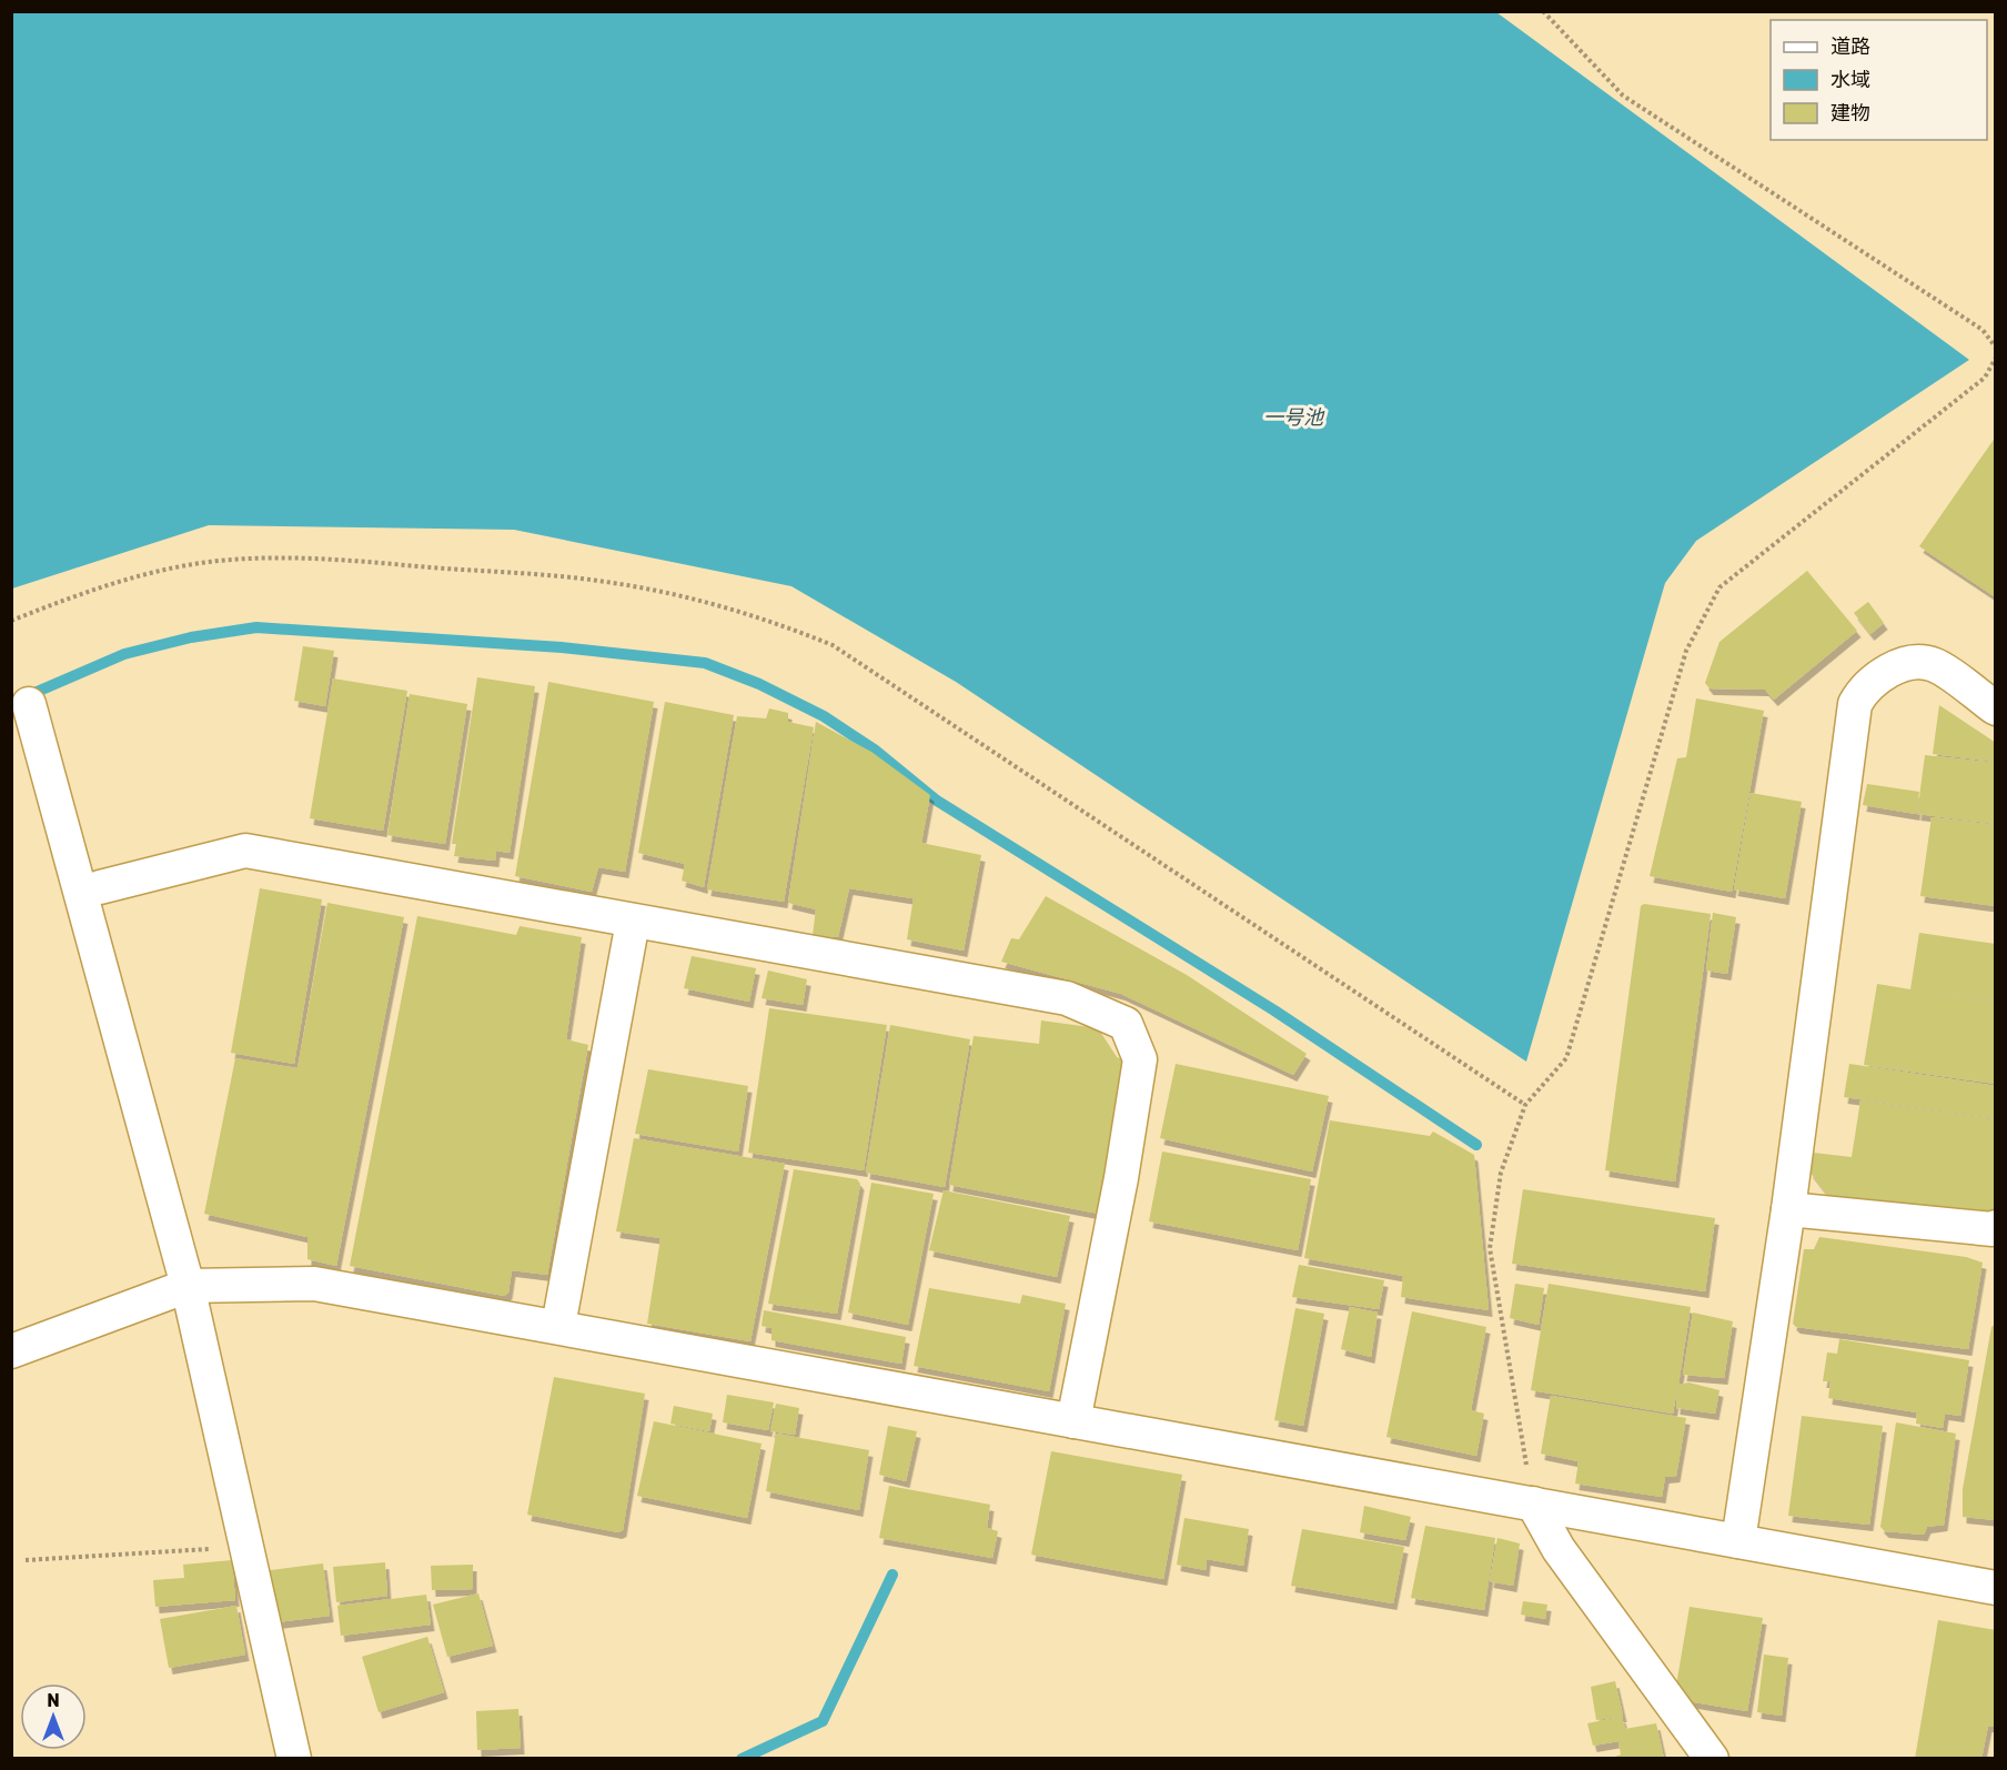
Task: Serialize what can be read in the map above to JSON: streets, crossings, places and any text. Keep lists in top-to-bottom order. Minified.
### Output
{"water":["一号池"],"legend":["道路","水域","建物"],"north":"top"}
